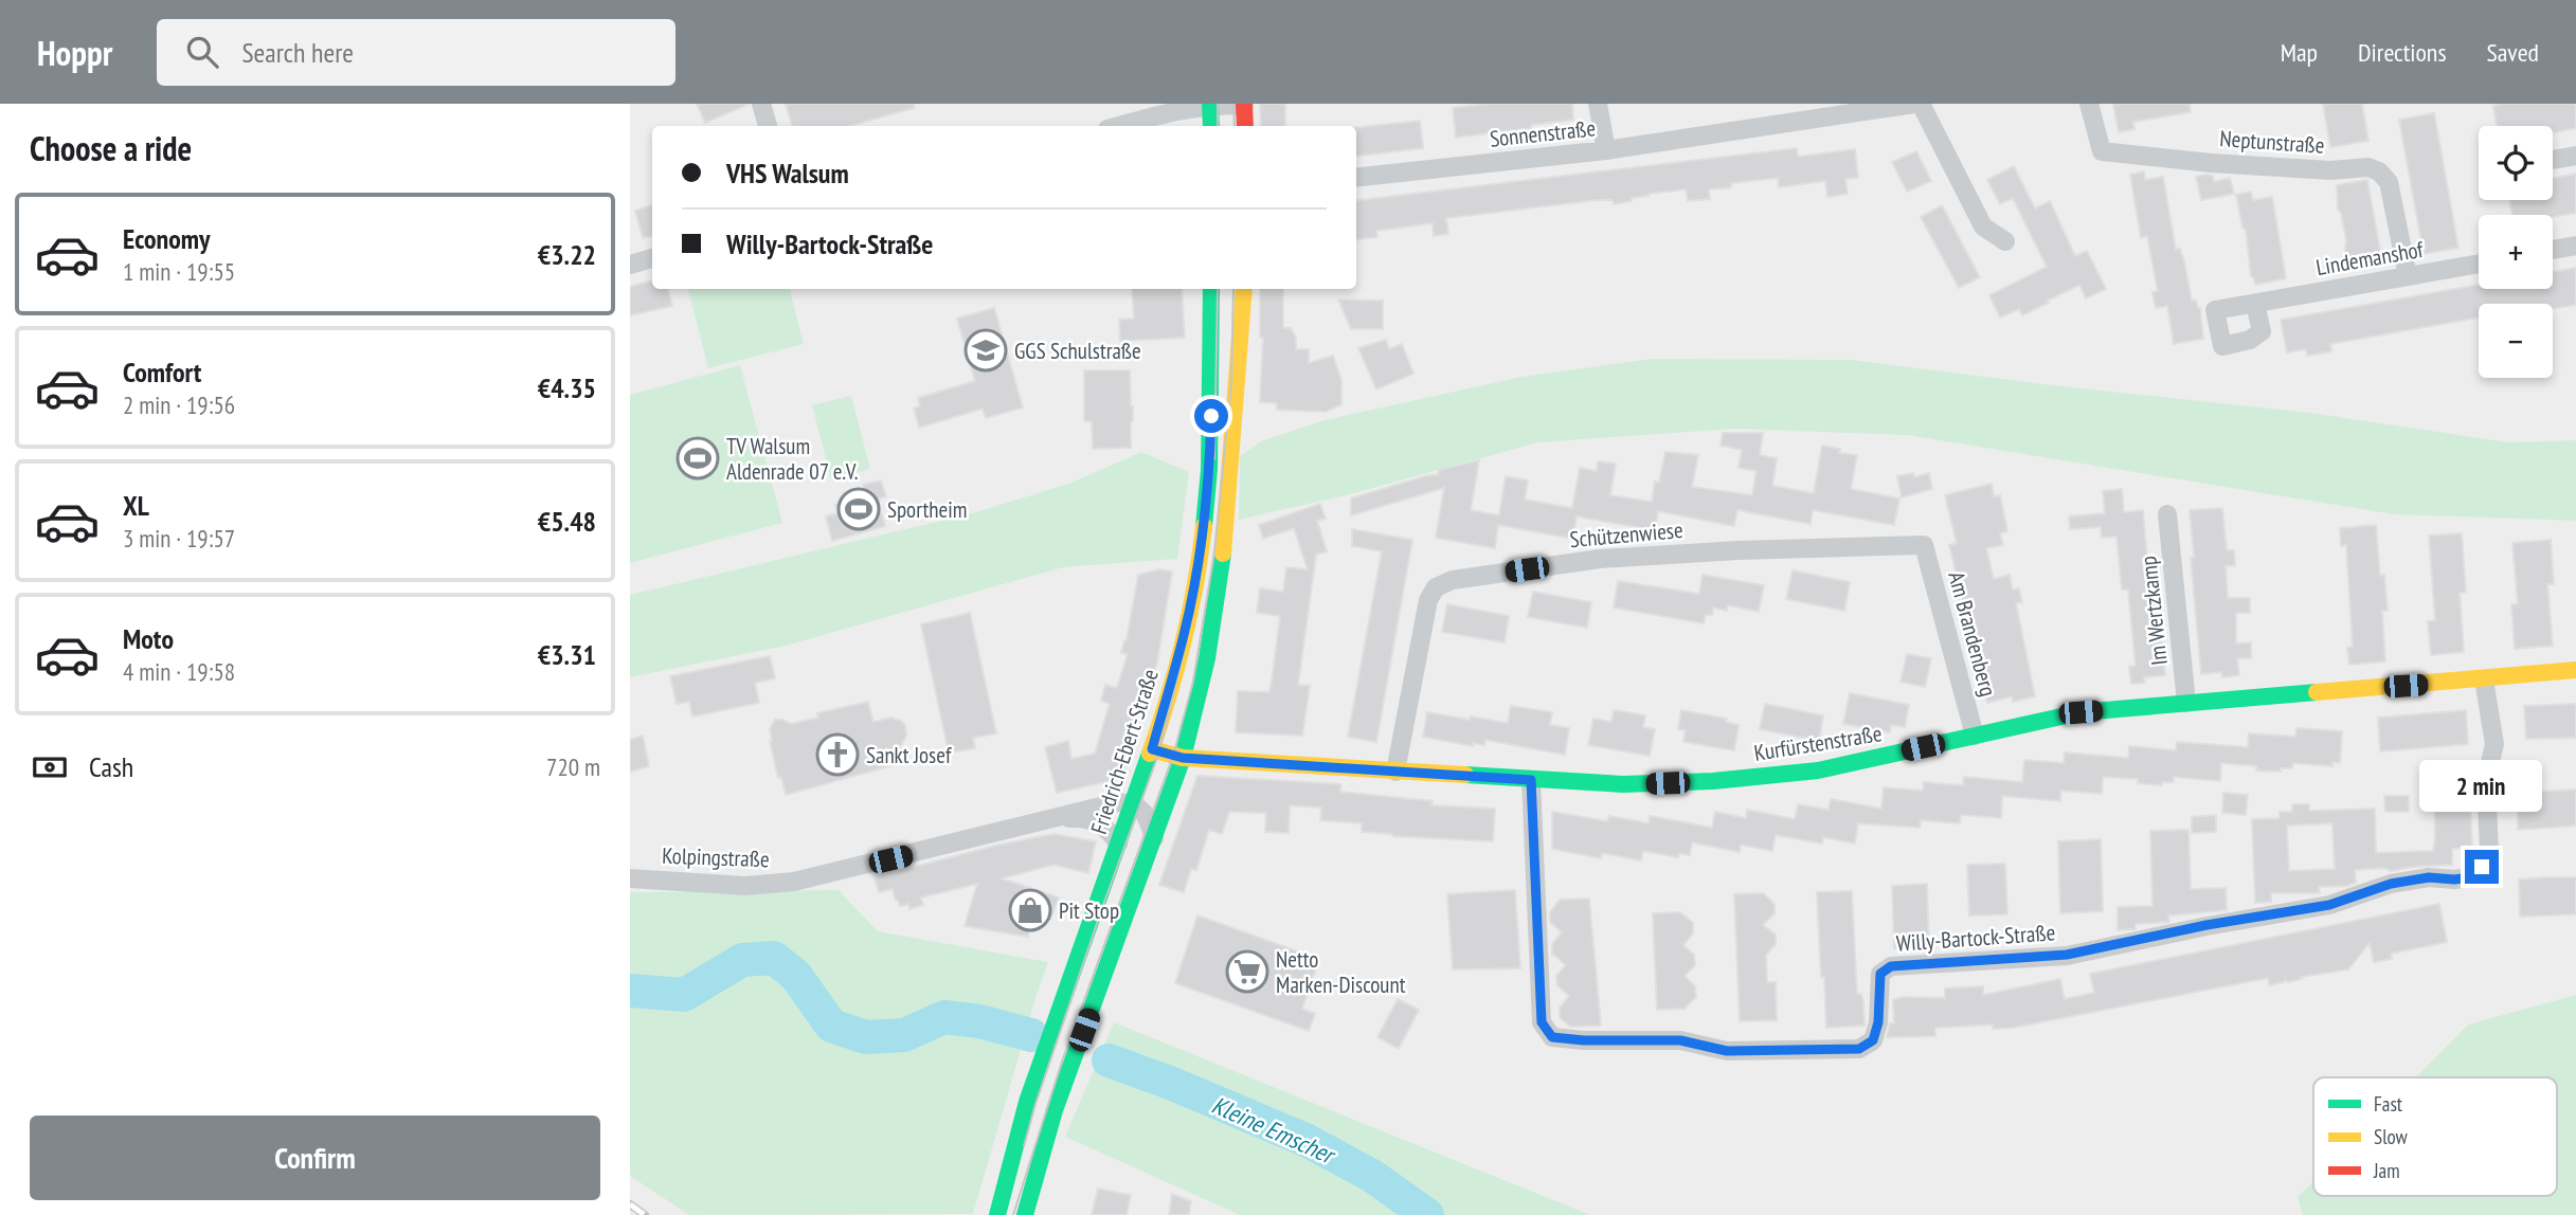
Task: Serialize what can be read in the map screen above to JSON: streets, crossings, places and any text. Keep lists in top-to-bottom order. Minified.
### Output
{"streets":{"main road":["Kurfürstenstraße","Friedrich-Ebert-Straße"],"street":["Sonnenstraße","Neptunstraße","Lindemanshof","Schützenwiese","Im Wertzkamp","Am Brandenberg","Kolpingstraße","Willy-Bartock-Straße"]},"crossings":[["Neptunstraße","Lindemanshof"],["Schützenwiese","Am Brandenberg"],["Schützenwiese","Kurfürstenstraße"],["Im Wertzkamp","Kurfürstenstraße"],["Am Brandenberg","Kurfürstenstraße"],["Kurfürstenstraße","Friedrich-Ebert-Straße"],["Kurfürstenstraße","Willy-Bartock-Straße"],["Friedrich-Ebert-Straße","Kolpingstraße"]],"water":["Kleine Emscher"],"places":{"school or university":["GGS Schulstraße"],"sports":["TV Walsum Aldenrade 07 e.V.","Sportheim"],"church":["Sankt Josef"],"shop":["Pit Stop"],"supermarket":["Netto Marken-Discount"]},"legend":["Fast","Slow","Jam"],"page":{"header":"Hoppr","search":"Search here","nav":["Map","Directions","Saved"],"heading":"Choose a ride","map_buttons":["+","−"],"banner":["VHS Walsum","Willy-Bartock-Straße"],"list":[{"name":"Economy","note":"1 min · 19:55","value":"€3.22"},{"name":"Comfort","note":"2 min · 19:56","value":"€4.35"},{"name":"XL","note":"3 min · 19:57","value":"€5.48"},{"name":"Moto","note":"4 min · 19:58","value":"€3.31"}],"pay":["Cash","720 m"],"bubble":"2 min","buttons":"Confirm"}}
